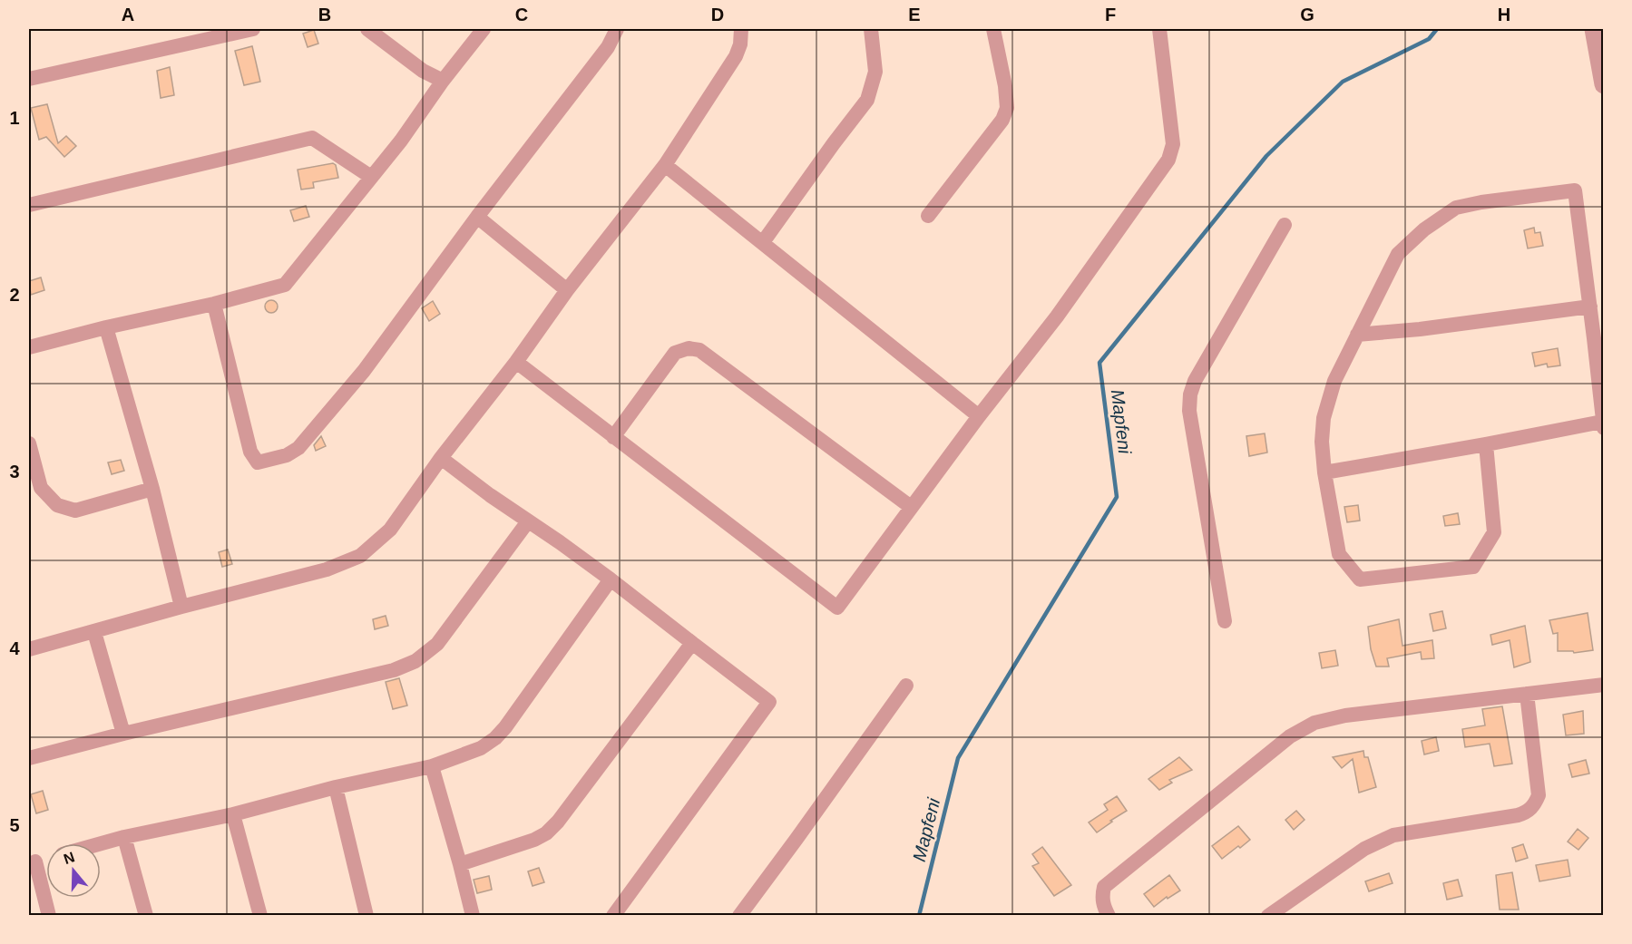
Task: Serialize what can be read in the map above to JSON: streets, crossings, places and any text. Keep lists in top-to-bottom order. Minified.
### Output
{"water":["Mapfeni"],"north":"top","grid":{"columns":["A","B","C","D","E","F","G","H"],"rows":["1","2","3","4","5"]}}
